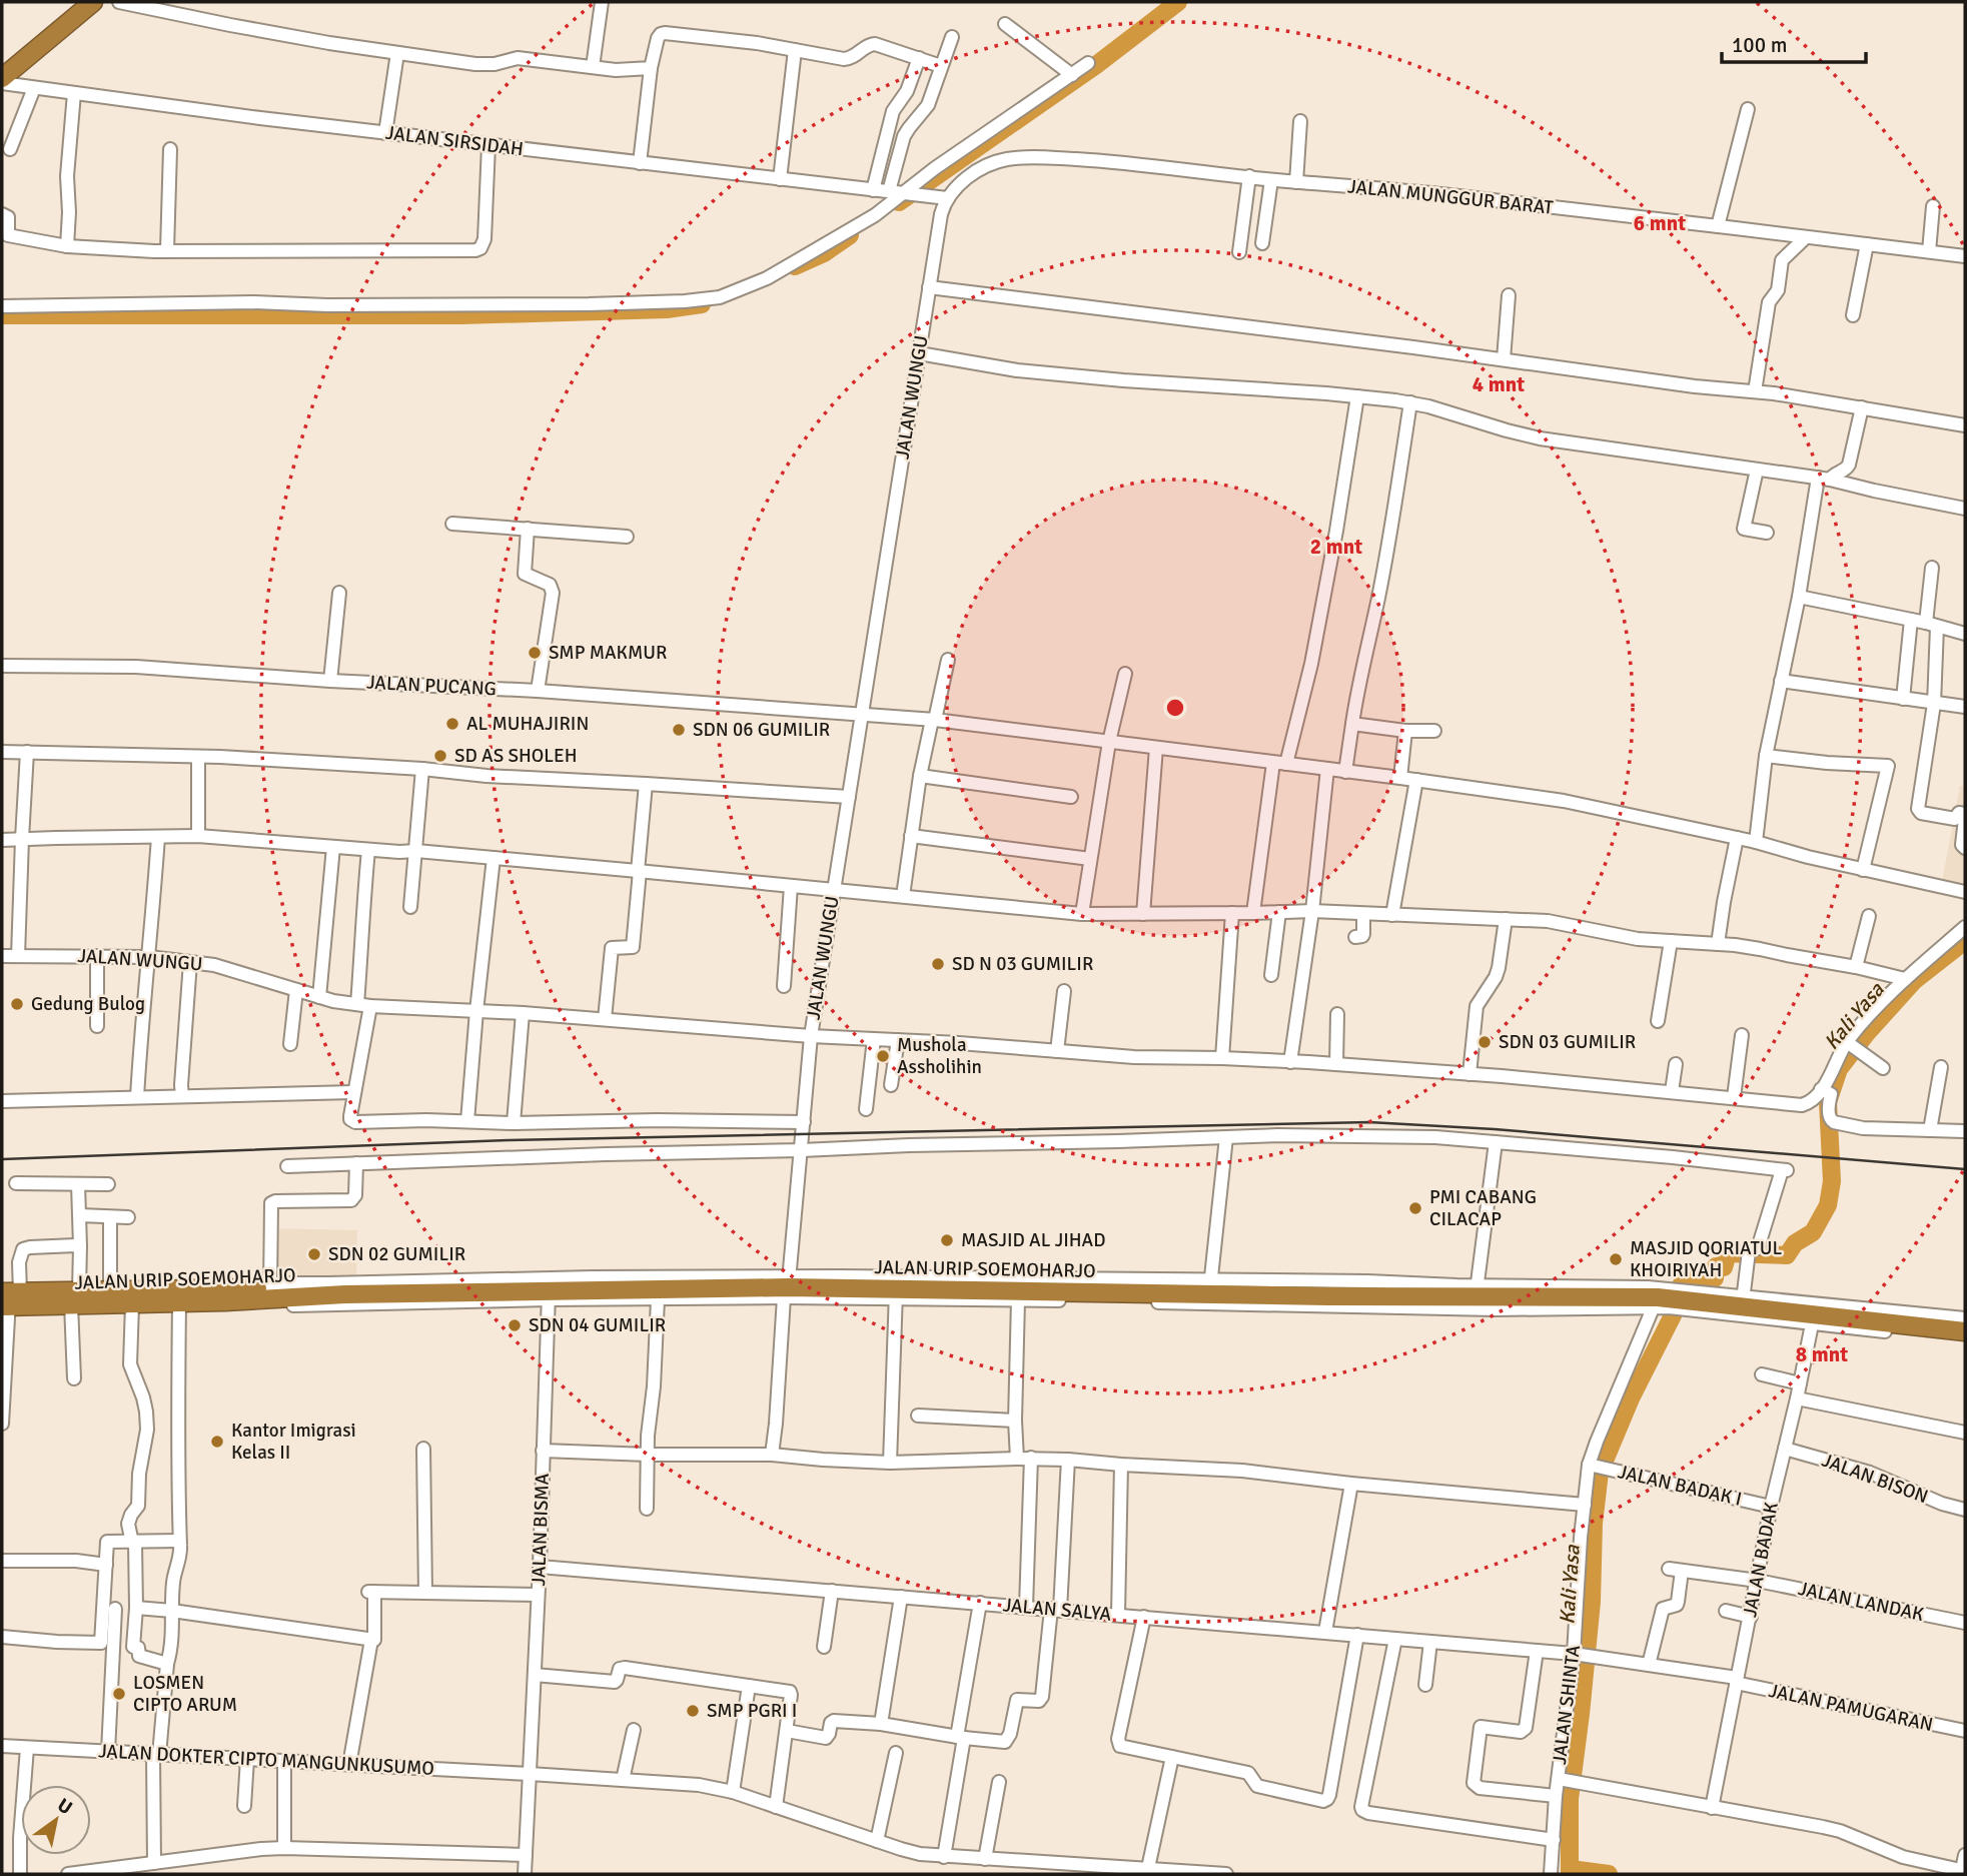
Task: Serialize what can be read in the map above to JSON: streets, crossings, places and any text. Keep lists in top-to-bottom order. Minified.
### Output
{"streets":{"highway":["JALAN URIP SOEMOHARJO"],"street":["JALAN SIRSIDAH","JALAN MUNGGUR BARAT","JALAN WUNGU","JALAN PUCANG","JALAN BISON","JALAN BADAK I","JALAN BISMA","JALAN BADAK","JALAN LANDAK","JALAN SALYA","JALAN SHINTA","JALAN PAMUGARAN","JALAN DOKTER CIPTO MANGUNKUSUMO"]},"crossings":[["JALAN SIRSIDAH","JALAN MUNGGUR BARAT"],["JALAN SIRSIDAH","JALAN WUNGU"],["JALAN MUNGGUR BARAT","JALAN WUNGU"],["JALAN WUNGU","JALAN PUCANG"],["JALAN URIP SOEMOHARJO","JALAN BISMA"],["JALAN URIP SOEMOHARJO","JALAN BADAK"],["JALAN URIP SOEMOHARJO","JALAN SHINTA"],["JALAN BISON","JALAN BADAK"],["JALAN BADAK I","JALAN BADAK"],["JALAN BADAK I","JALAN SHINTA"],["JALAN BISMA","JALAN SALYA"],["JALAN BISMA","JALAN DOKTER CIPTO MANGUNKUSUMO"],["JALAN BADAK","JALAN LANDAK"],["JALAN BADAK","JALAN PAMUGARAN"],["JALAN SALYA","JALAN SHINTA"],["JALAN SALYA","JALAN PAMUGARAN"]],"water":["Kali Yasa"],"places":["SMP MAKMUR","AL MUHAJIRIN","SDN 06 GUMILIR","SD AS SHOLEH","SD N 03 GUMILIR","Gedung Bulog","SDN 03 GUMILIR","Mushola Assholihin","PMI CABANG CILACAP","MASJID AL JIHAD","SDN 02 GUMILIR","MASJID QORIATUL KHOIRIYAH","SDN 04 GUMILIR","Kantor Imigrasi Kelas II","LOSMEN CIPTO ARUM","SMP PGRI I"],"scale_bar":"100 m","north":"top right","rings":["6 mnt","4 mnt","2 mnt","8 mnt"]}
